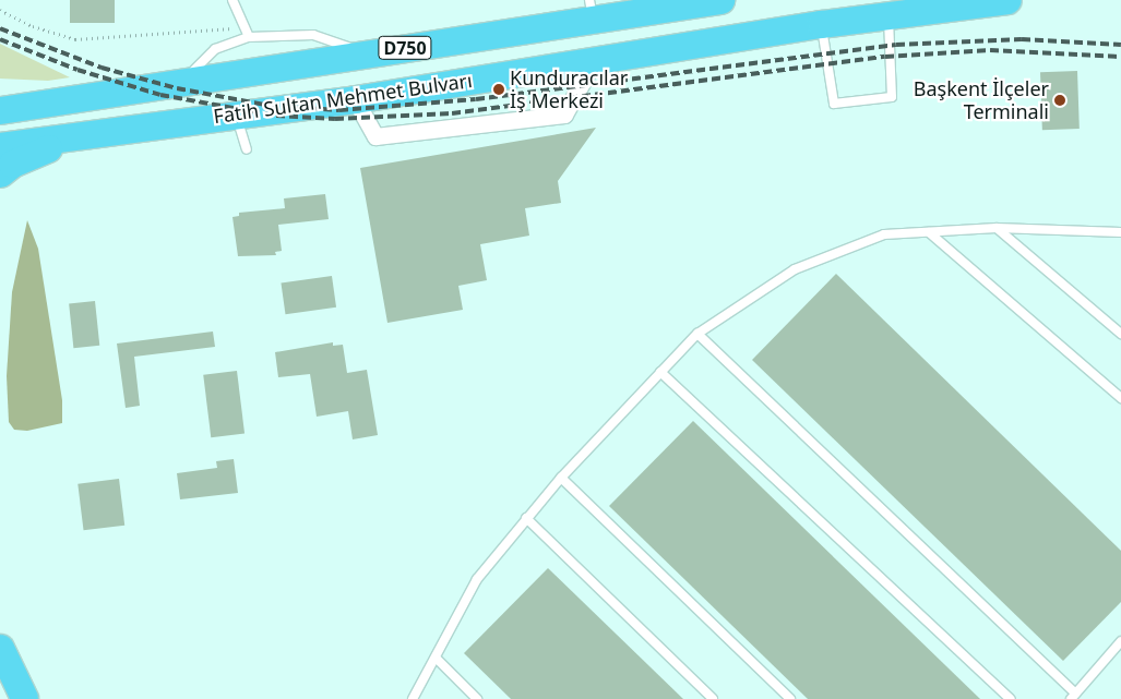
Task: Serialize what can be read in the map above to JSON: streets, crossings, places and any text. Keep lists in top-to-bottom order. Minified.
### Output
{"streets":{"highway":["D750","Fatih Sultan Mehmet Bulvarı"]},"places":["Kunduracılar İş Merkezi","Başkent İlçeler Terminali"]}
